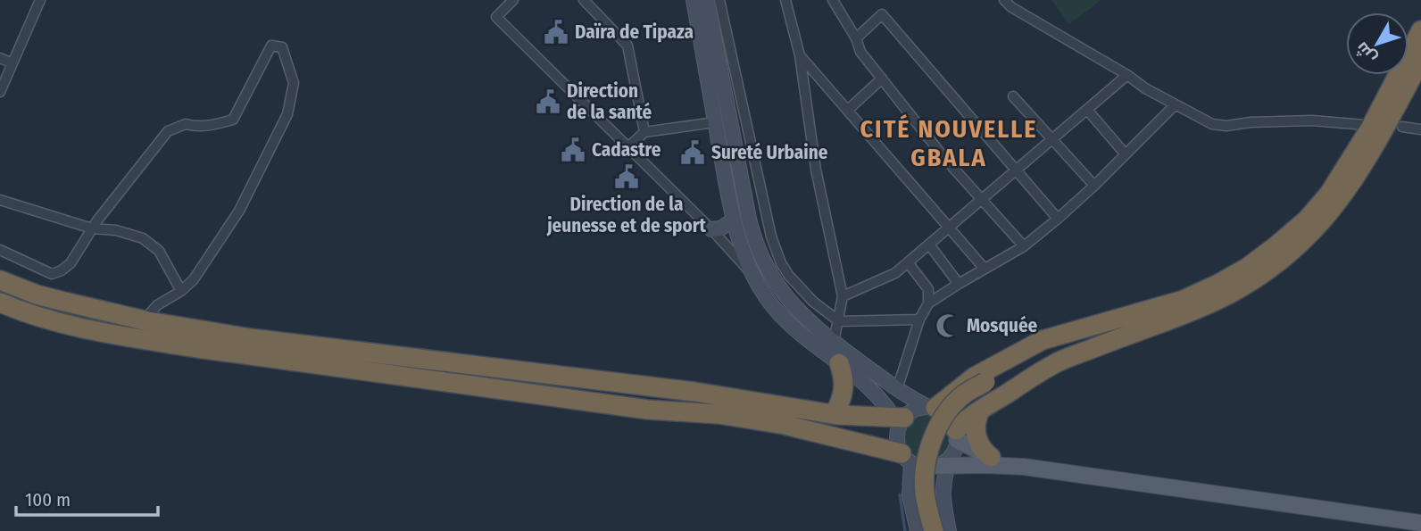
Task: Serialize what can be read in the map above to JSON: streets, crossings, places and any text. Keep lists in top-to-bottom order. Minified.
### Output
{"districts":["CITÉ NOUVELLE GBALA"],"places":{"public building":["Daïra de Tipaza","Direction de la santé","Cadastre","Sureté Urbaine","Direction de la jeunesse et de sport"],"mosque":["Mosquée"]},"scale_bar":"100 m","north":"bottom left"}
